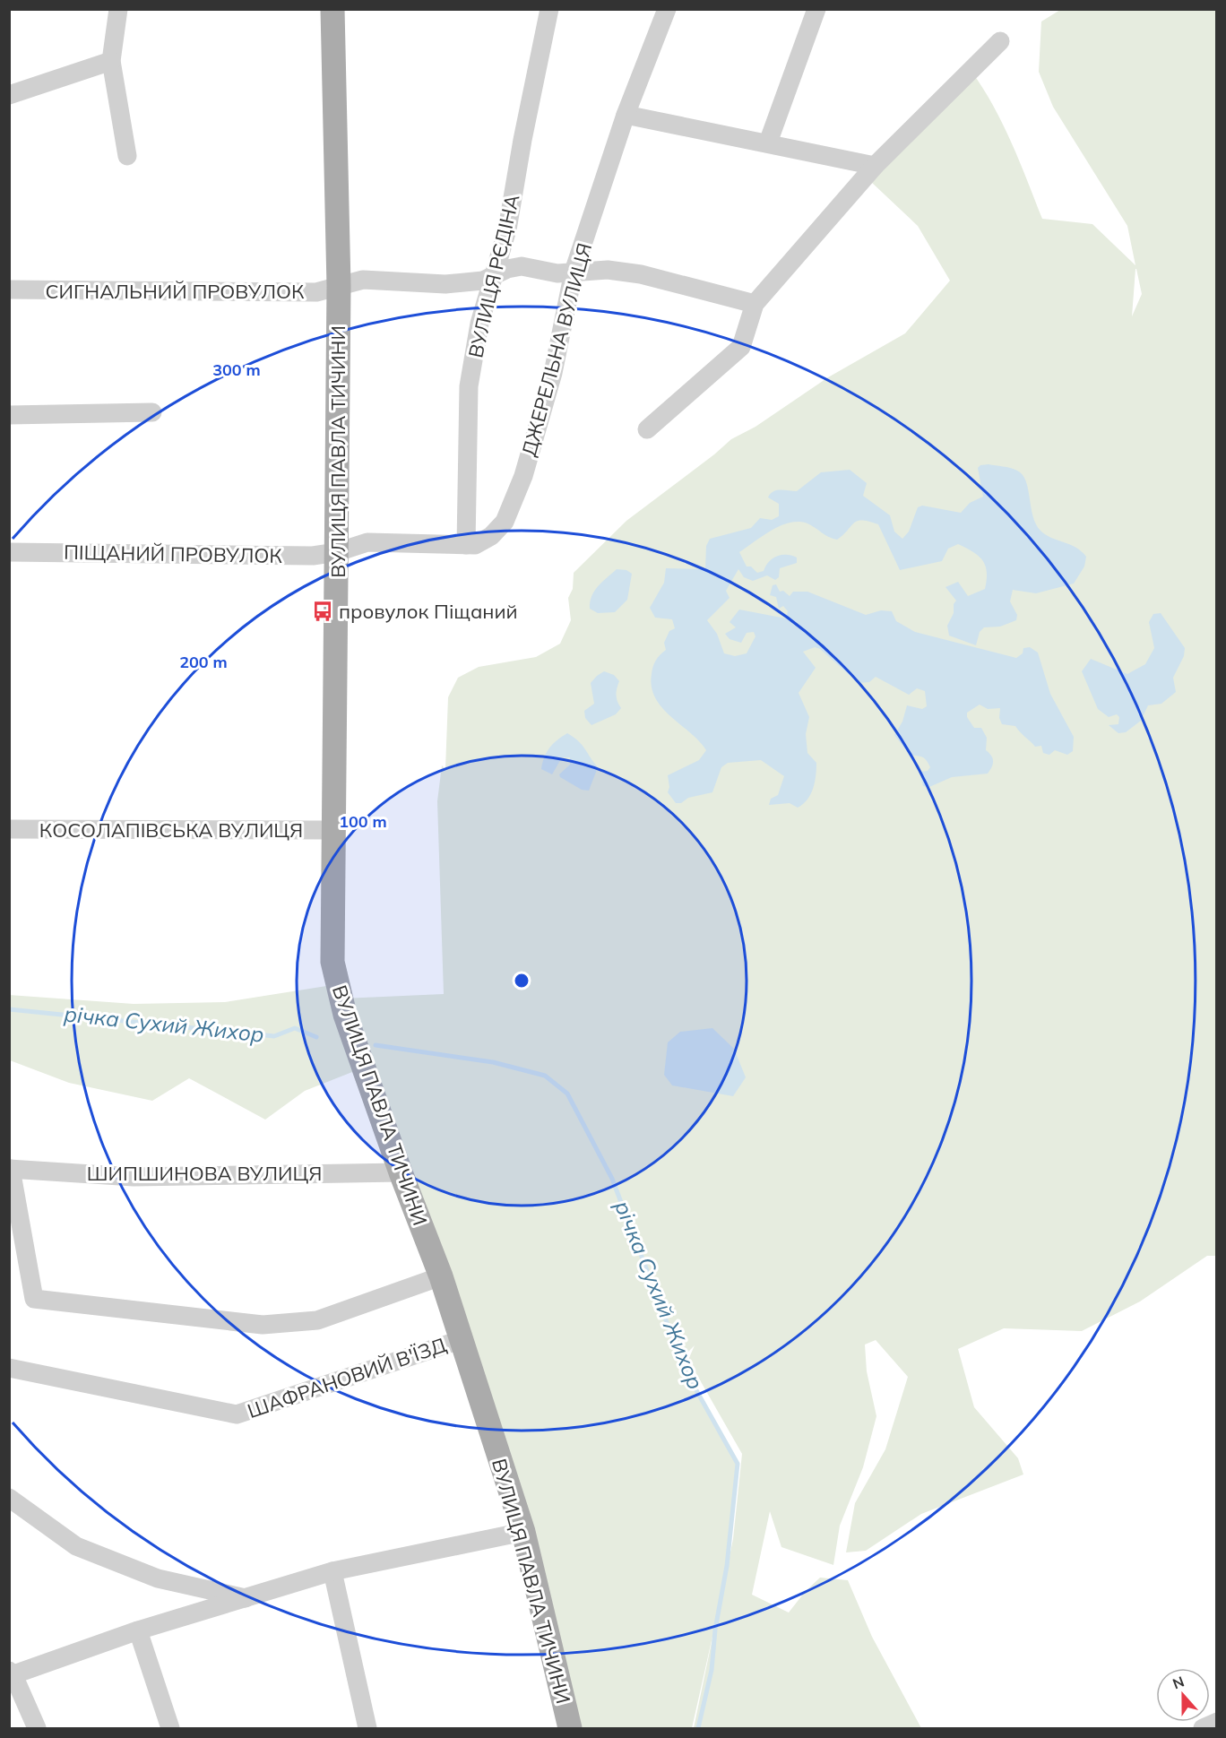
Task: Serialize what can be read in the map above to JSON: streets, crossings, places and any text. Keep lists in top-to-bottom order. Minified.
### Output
{"streets":{"main road":["ВУЛИЦЯ ПАВЛА ТИЧИНИ"],"street":["ВУЛИЦЯ РЄДІНА","СИГНАЛЬНИЙ ПРОВУЛОК","ДЖЕРЕЛЬНА ВУЛИЦЯ","ПІЩАНИЙ ПРОВУЛОК","КОСОЛАПІВСЬКА ВУЛИЦЯ","ШИПШИНОВА ВУЛИЦЯ","ШАФРАНОВИЙ В'ЇЗД"]},"crossings":[["ВУЛИЦЯ РЄДІНА","СИГНАЛЬНИЙ ПРОВУЛОК"],["ВУЛИЦЯ РЄДІНА","ДЖЕРЕЛЬНА ВУЛИЦЯ"],["СИГНАЛЬНИЙ ПРОВУЛОК","ДЖЕРЕЛЬНА ВУЛИЦЯ"],["СИГНАЛЬНИЙ ПРОВУЛОК","ВУЛИЦЯ ПАВЛА ТИЧИНИ"],["ДЖЕРЕЛЬНА ВУЛИЦЯ","ВУЛИЦЯ ПАВЛА ТИЧИНИ"],["ДЖЕРЕЛЬНА ВУЛИЦЯ","ПІЩАНИЙ ПРОВУЛОК"],["ВУЛИЦЯ ПАВЛА ТИЧИНИ","ПІЩАНИЙ ПРОВУЛОК"],["ВУЛИЦЯ ПАВЛА ТИЧИНИ","КОСОЛАПІВСЬКА ВУЛИЦЯ"],["ВУЛИЦЯ ПАВЛА ТИЧИНИ","ШИПШИНОВА ВУЛИЦЯ"],["ВУЛИЦЯ ПАВЛА ТИЧИНИ","ШАФРАНОВИЙ В'ЇЗД"]],"water":["річка Сухий Жихор"],"places":{"bus stop":["провулок Піщаний"]},"north":"top","rings":["300 m","200 m","100 m"]}
